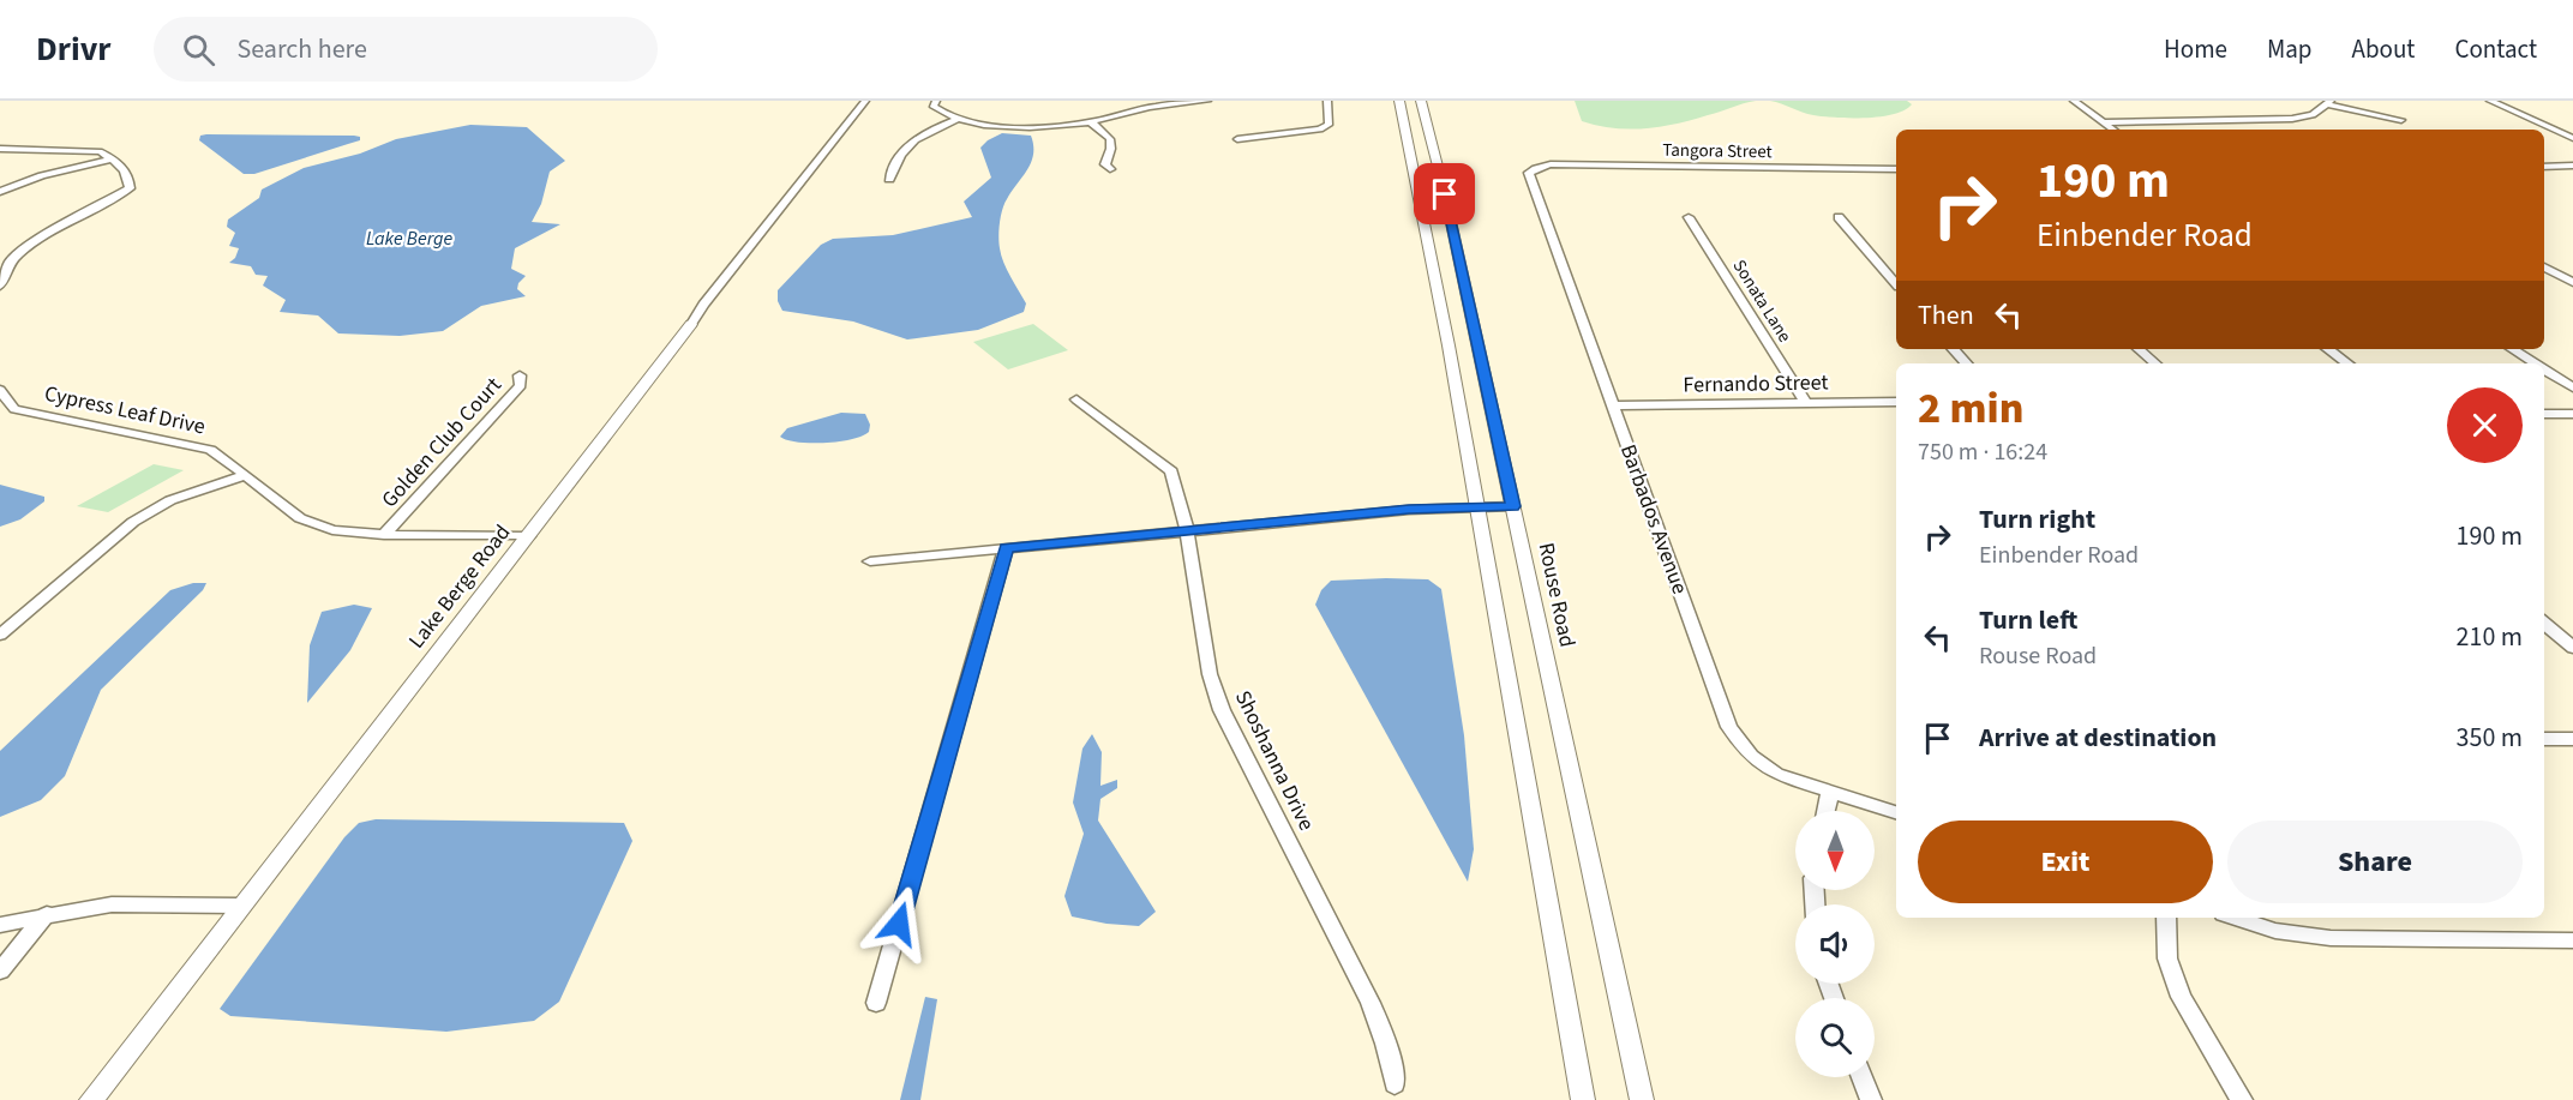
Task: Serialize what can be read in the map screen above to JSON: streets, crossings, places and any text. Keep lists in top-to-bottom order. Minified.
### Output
{"streets":{"street":["Tangora Street","Sonata Lane","Fernando Street","Cypress Leaf Drive","Golden Club Court","Barbados Avenue","Lake Berge Road","Rouse Road","Shoshanna Drive"]},"crossings":[["Tangora Street","Barbados Avenue"],["Sonata Lane","Fernando Street"],["Fernando Street","Barbados Avenue"],["Cypress Leaf Drive","Golden Club Court"],["Cypress Leaf Drive","Lake Berge Road"]],"water":["Lake Berge"],"north":"bottom","page":{"header":"Drivr","search":"Search here","nav":["Home","Map","About","Contact"],"turn":["190 m","Einbender Road"],"then":"Then","heading":["2 min","750 m · 16:24"],"list":[{"name":"Turn right","note":"Einbender Road","value":"190 m"},{"name":"Turn left","note":"Rouse Road","value":"210 m"},{"name":"Arrive at destination","value":"350 m"}],"buttons":["Exit","Share"]}}
